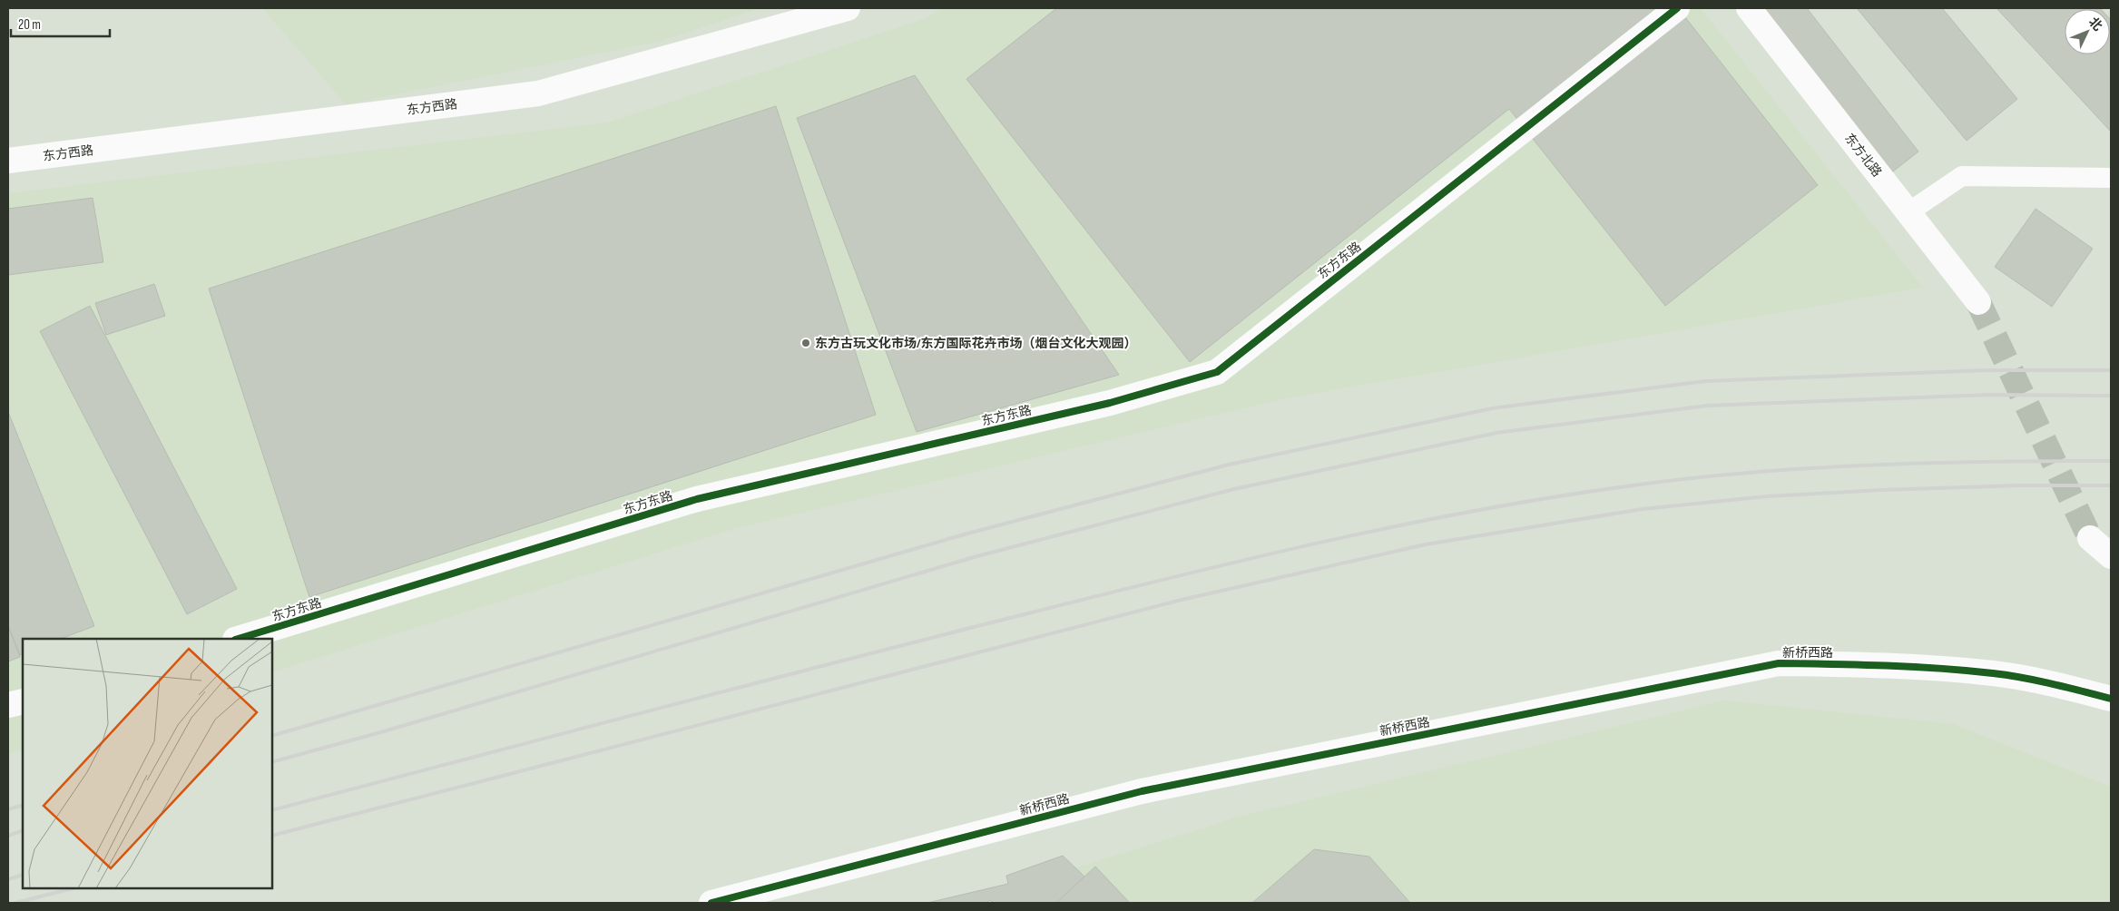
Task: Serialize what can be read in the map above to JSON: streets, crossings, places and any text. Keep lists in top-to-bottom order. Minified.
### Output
{"streets":{"street":["东方西路","东方北路","东方东路","新桥西路"]},"places":["东方古玩文化市场/东方国际花卉市场（烟台文化大观园）"],"scale_bar":"20 m","north":"top right"}
